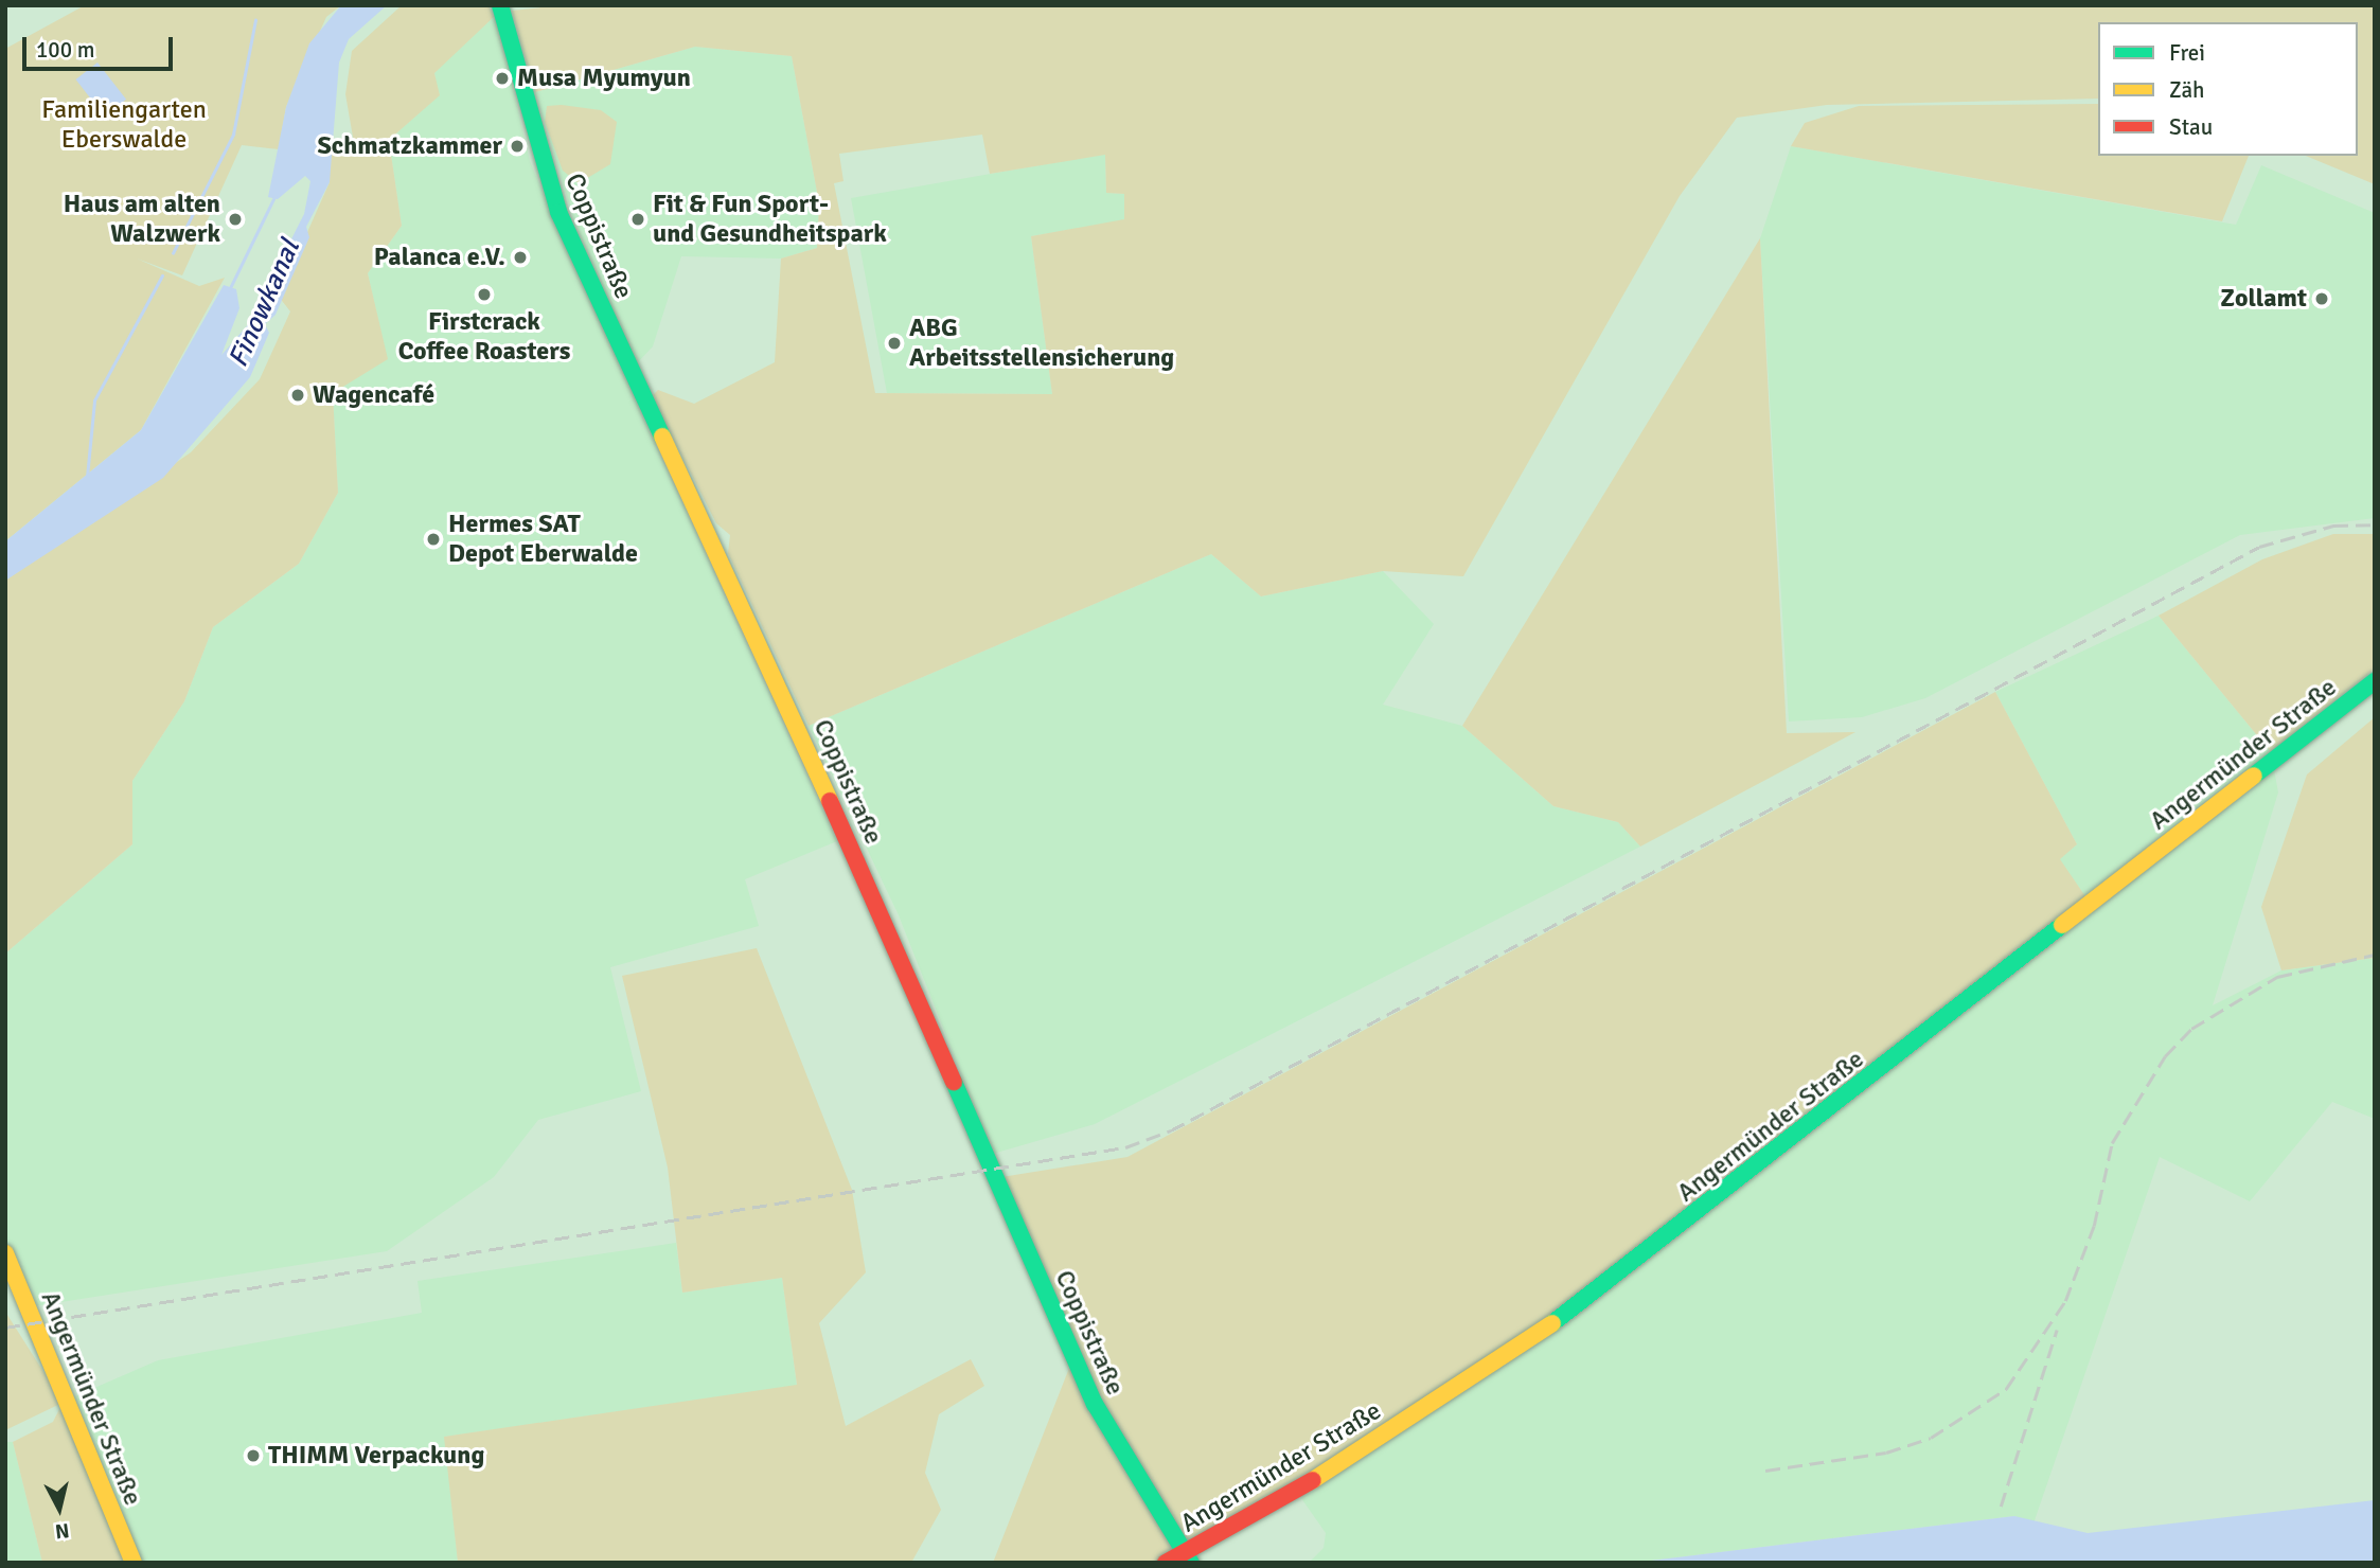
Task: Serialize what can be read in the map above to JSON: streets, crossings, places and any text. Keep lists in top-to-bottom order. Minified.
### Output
{"streets":{"street":["Coppistraße","Angermünder Straße"]},"crossings":[["Coppistraße","Angermünder Straße"]],"water":["Finowkanal"],"parks":["Familiengarten Eberswalde"],"places":["Musa Myumyun","Schmatzkammer","Haus am alten Walzwerk","Fit & Fun Sport- und Gesundheitspark","Palanca e.V.","Firstcrack Coffee Roasters","Zollamt","ABG Arbeitsstellensicherung","Wagencafé","Hermes SAT Depot Eberwalde","THIMM Verpackung"],"legend":["Frei","Zäh","Stau"],"scale_bar":"100 m","north":"bottom"}
